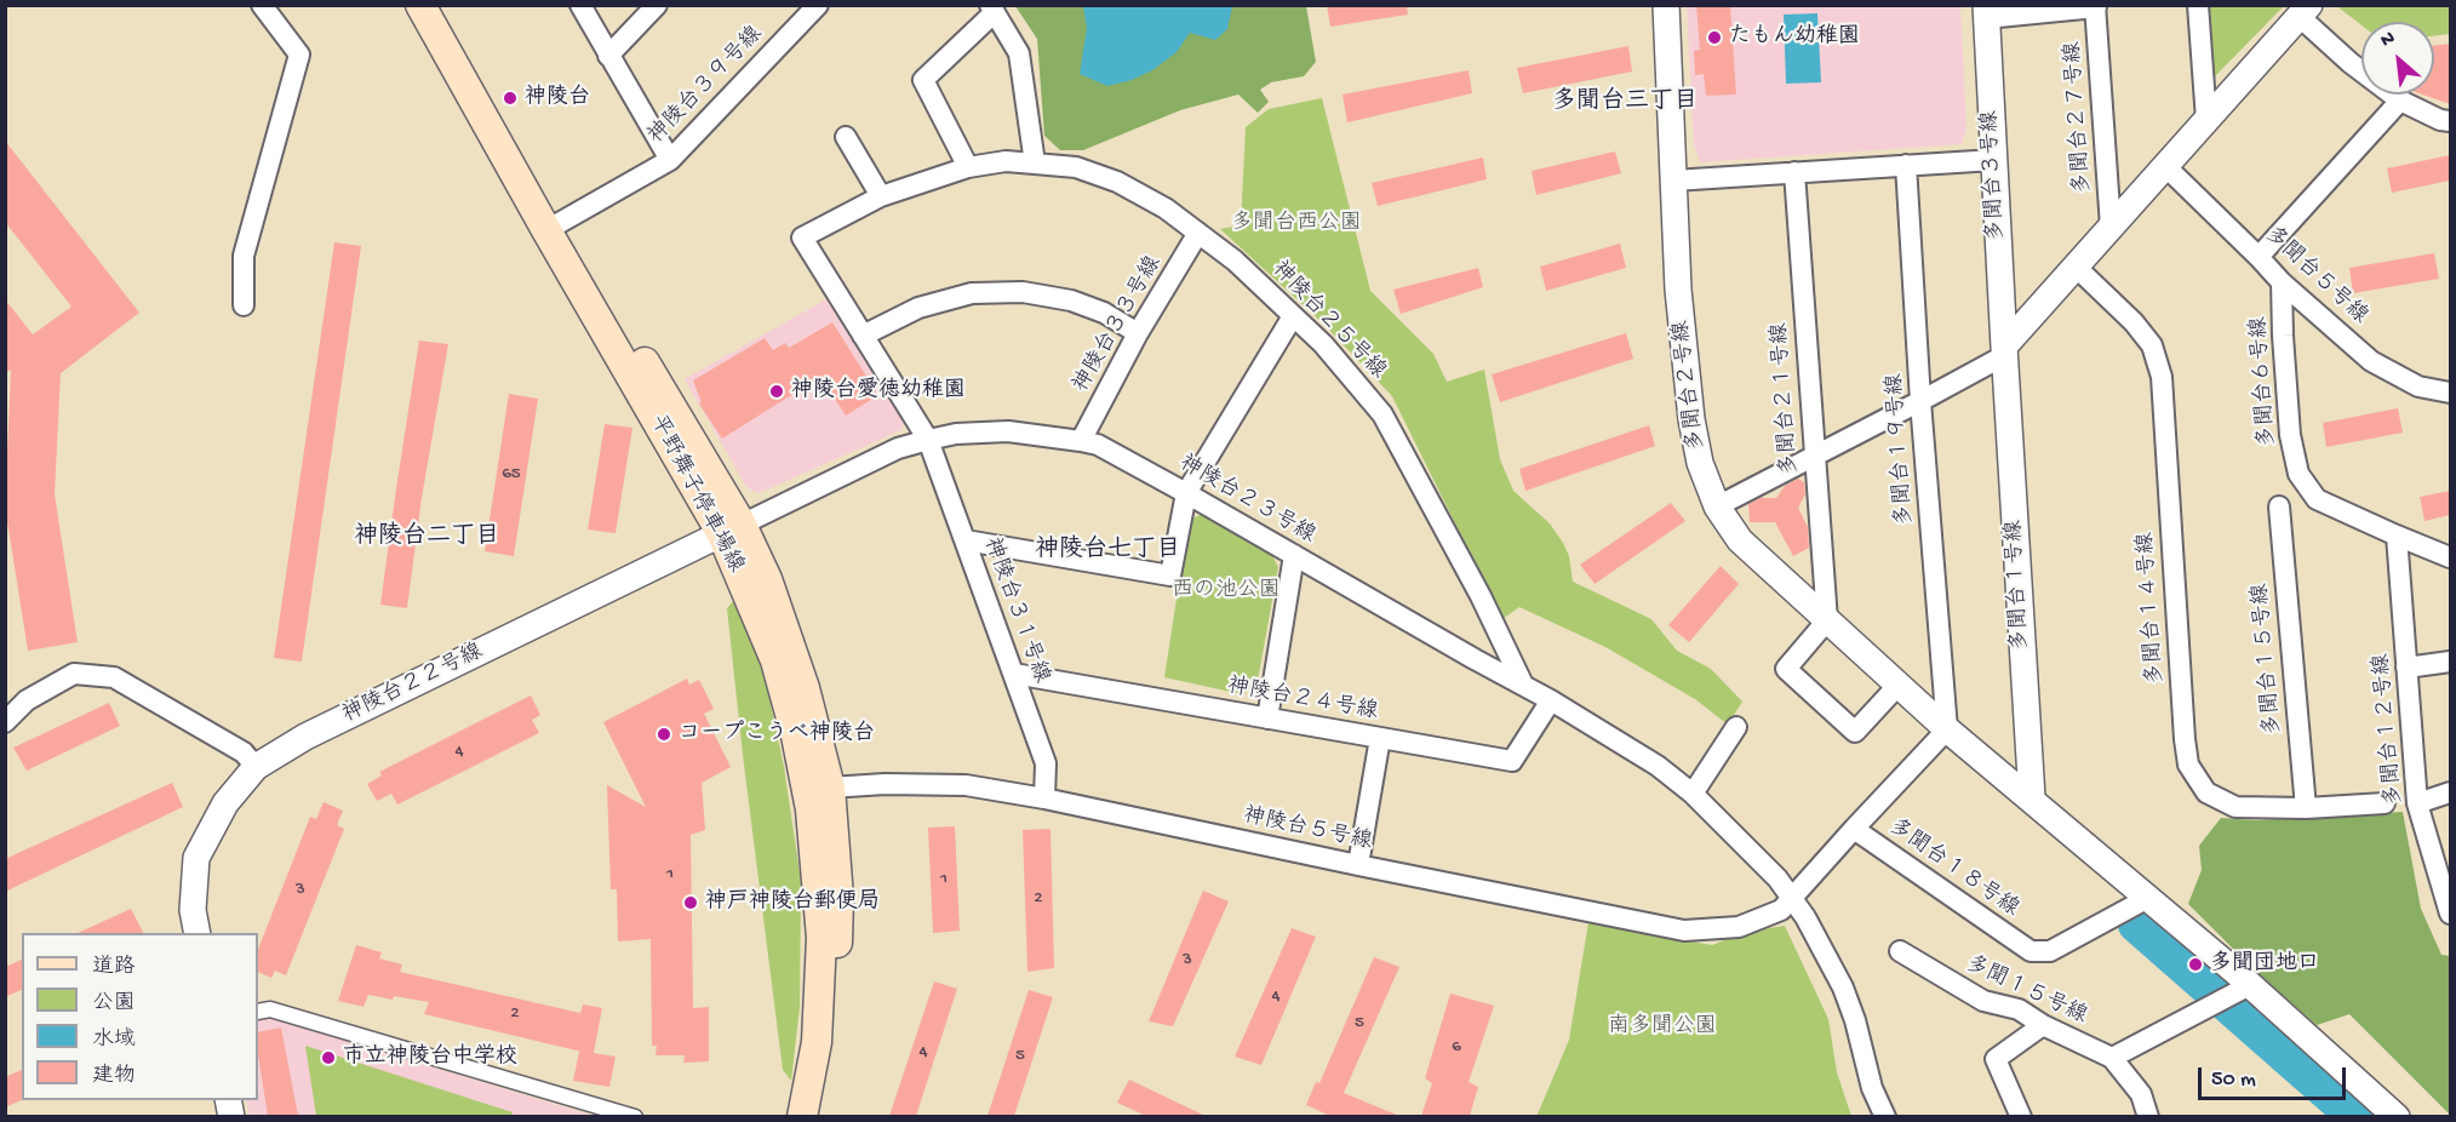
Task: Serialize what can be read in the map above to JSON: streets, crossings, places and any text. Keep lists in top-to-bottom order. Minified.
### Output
{"streets":{"main road":["平野舞子停車場線"],"street":["神陵台３９号線","多聞台２７号線","多聞台３号線","多聞台５号線","神陵台２５号線","神陵台３３号線","多聞台６号線","多聞台２号線","多聞台２１号線","多聞台１９号線","神陵台２３号線","多聞台１号線","多聞台１４号線","神陵台３１号線","多聞台１５号線","神陵台２２号線","神陵台２４号線","多聞台１２号線","神陵台５号線","多聞台１８号線","多聞１５号線"]},"crossings":[["神陵台３９号線","平野舞子停車場線"],["多聞台３号線","多聞台１号線"],["多聞台５号線","多聞台６号線"],["神陵台２５号線","神陵台３３号線"],["神陵台２５号線","神陵台２３号線"],["神陵台２５号線","神陵台３１号線"],["神陵台３３号線","神陵台２３号線"],["多聞台６号線","多聞台１２号線"],["多聞台２号線","多聞台２１号線"],["多聞台２号線","多聞台１９号線"],["多聞台２号線","多聞台１号線"],["多聞台２号線","多聞台１８号線"],["多聞台１９号線","多聞台１８号線"],["平野舞子停車場線","神陵台２３号線"],["平野舞子停車場線","神陵台２２号線"],["平野舞子停車場線","神陵台５号線"],["神陵台２３号線","神陵台３１号線"],["神陵台２３号線","神陵台２２号線"],["神陵台２３号線","神陵台２４号線"],["神陵台２３号線","神陵台５号線"],["多聞台１４号線","多聞台１５号線"],["神陵台３１号線","神陵台２４号線"],["神陵台３１号線","神陵台５号線"],["神陵台５号線","多聞台１８号線"]],"districts":["多聞台三丁目","神陵台二丁目","神陵台七丁目"],"parks":["多聞台西公園","西の池公園","南多聞公園"],"places":["たもん幼稚園","神陵台","神陵台愛徳幼稚園","コープこうべ神陵台","神戸神陵台郵便局","多聞団地口","市立神陵台中学校"],"house_numbers":["65","4","1","1","3","2","3","4","2","5","6","4","5"],"legend":["道路","公園","水域","建物"],"scale_bar":"50 m","north":"top left"}
